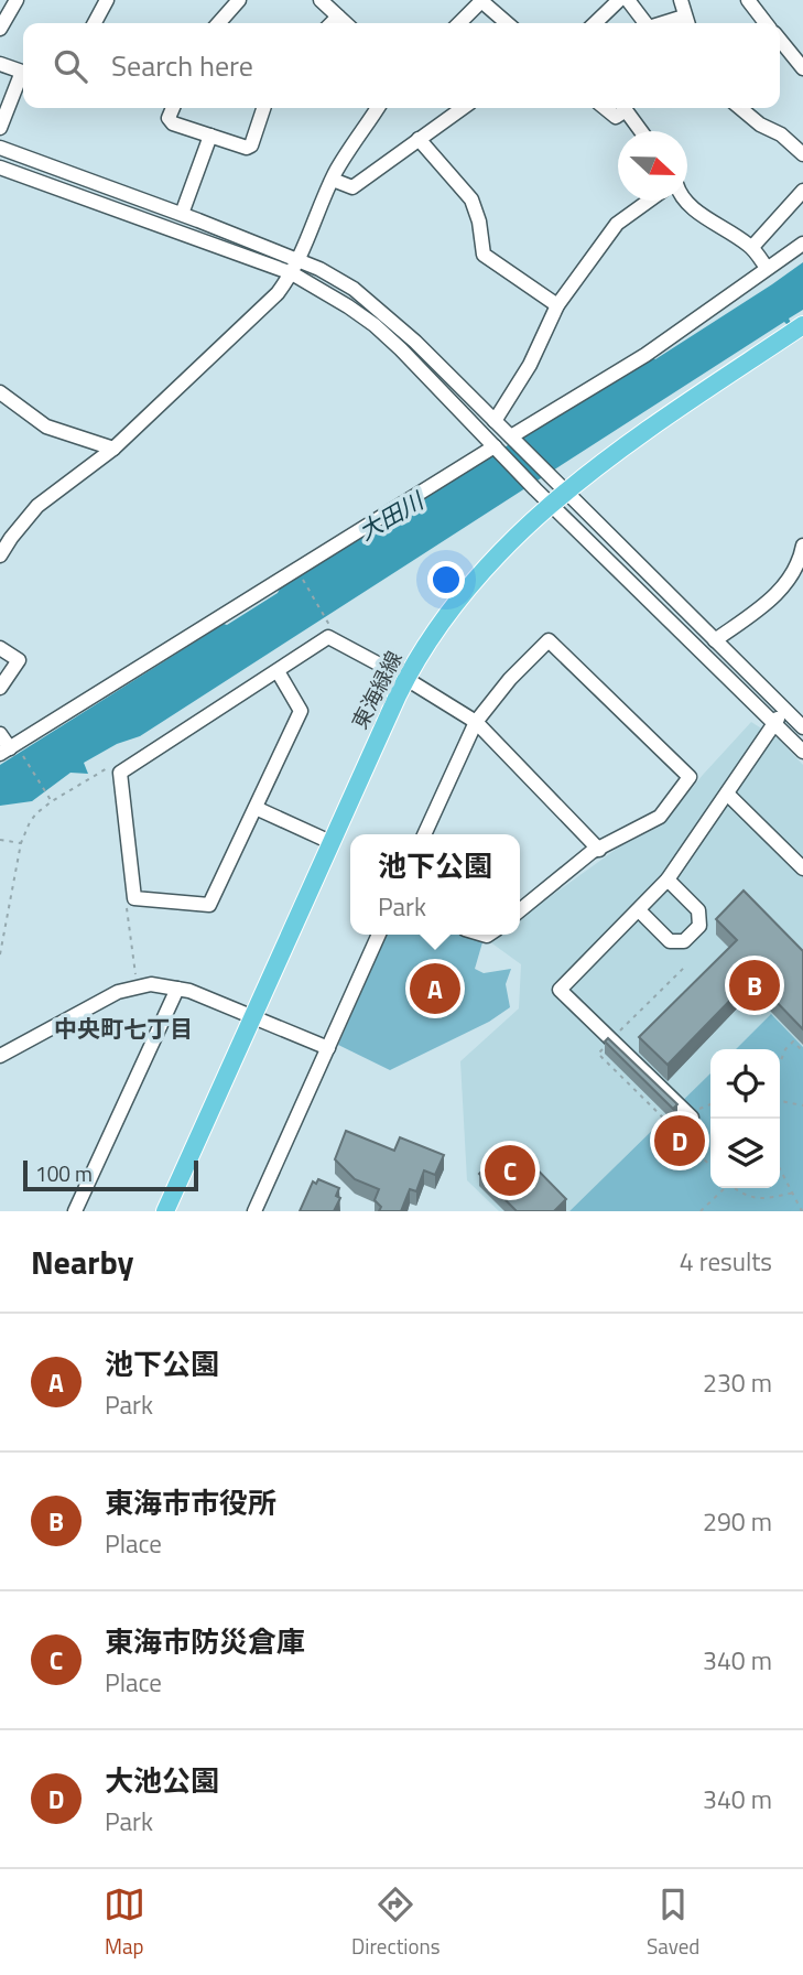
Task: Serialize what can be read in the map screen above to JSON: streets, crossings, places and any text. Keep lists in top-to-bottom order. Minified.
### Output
{"streets":{"main road":["東海緑線"]},"districts":["中央町七丁目"],"water":["大田川"],"scale_bar":"100 m","north":"right","page":{"search":"Search here","popup":["池下公園","Park"],"pins":["B","A","D","C"],"scale":"100 m","heading":["Nearby","4 results"],"list":[{"mark":"A","name":"池下公園","note":"Park","value":"230 m"},{"mark":"B","name":"東海市市役所","note":"Place","value":"290 m"},{"mark":"C","name":"東海市防災倉庫","note":"Place","value":"340 m"},{"mark":"D","name":"大池公園","note":"Park","value":"340 m"}],"nav":["Map","Directions","Saved"]}}
